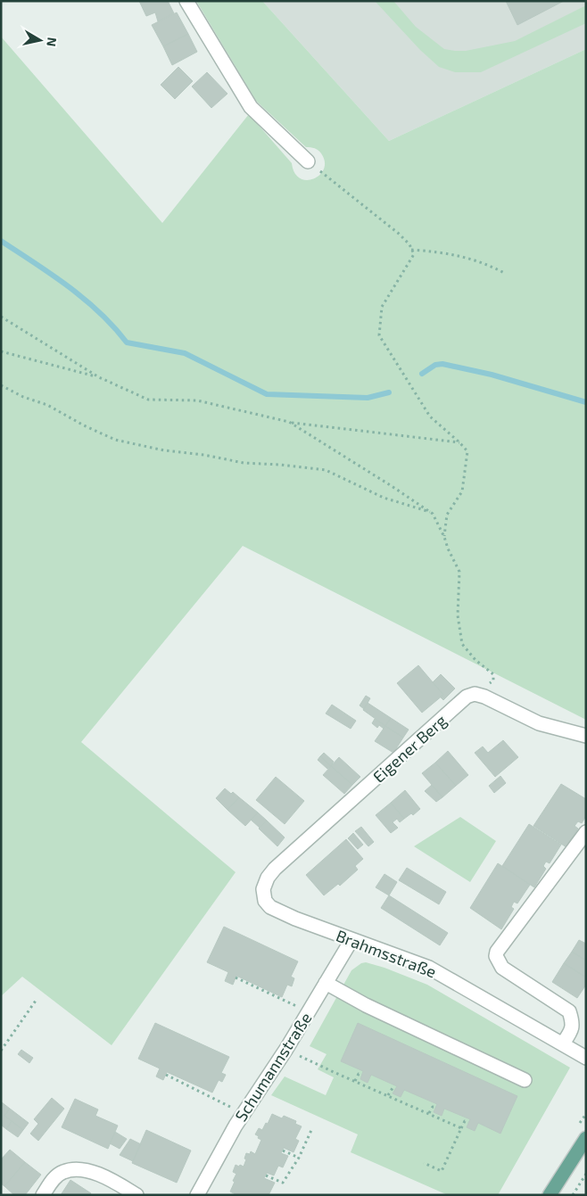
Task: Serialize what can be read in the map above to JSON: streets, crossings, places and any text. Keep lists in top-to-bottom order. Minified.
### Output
{"streets":{"street":["Eigener Berg","Brahmsstraße","Schumannstraße"]},"crossings":[["Eigener Berg","Brahmsstraße"],["Brahmsstraße","Schumannstraße"]],"north":"right"}
